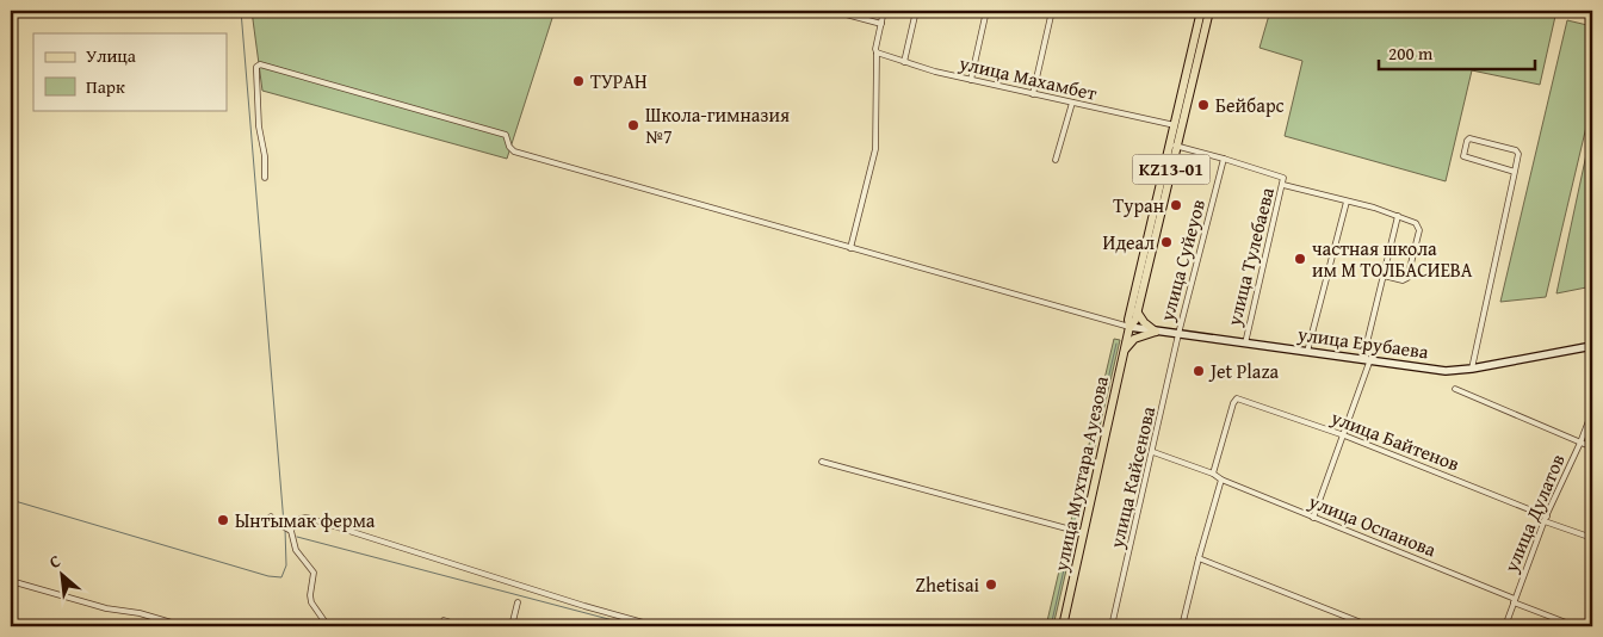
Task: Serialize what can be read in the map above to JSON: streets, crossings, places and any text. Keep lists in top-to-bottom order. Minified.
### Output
{"streets":{"main road":["KZ13-01","улица Мухтара Ауезова"],"street":["улица Махамбет","улица Тулебаева","улица Суйеуов","улица Ерубаева","улица Байтенов","улица Кайсенова","улица Дулатов","улица Оспанова"]},"crossings":[["улица Махамбет","улица Мухтара Ауезова"],["улица Тулебаева","улица Суйеуов"],["улица Тулебаева","улица Ерубаева"],["улица Суйеуов","улица Ерубаева"],["улица Суйеуов","улица Кайсенова"],["улица Ерубаева","улица Мухтара Ауезова"],["улица Ерубаева","улица Кайсенова"],["улица Байтенов","улица Дулатов"],["улица Байтенов","улица Оспанова"],["улица Кайсенова","улица Оспанова"],["улица Дулатов","улица Оспанова"]],"places":["ТУРАН","Бейбарс","Школа-гимназия №7","Туран","Идеал","частная школа им М ТОЛБАСИЕВА","Jet Plaza","Ынтымак ферма","Zhetisai"],"legend":["Улица","Парк"],"scale_bar":"200 m","north":"top left"}
